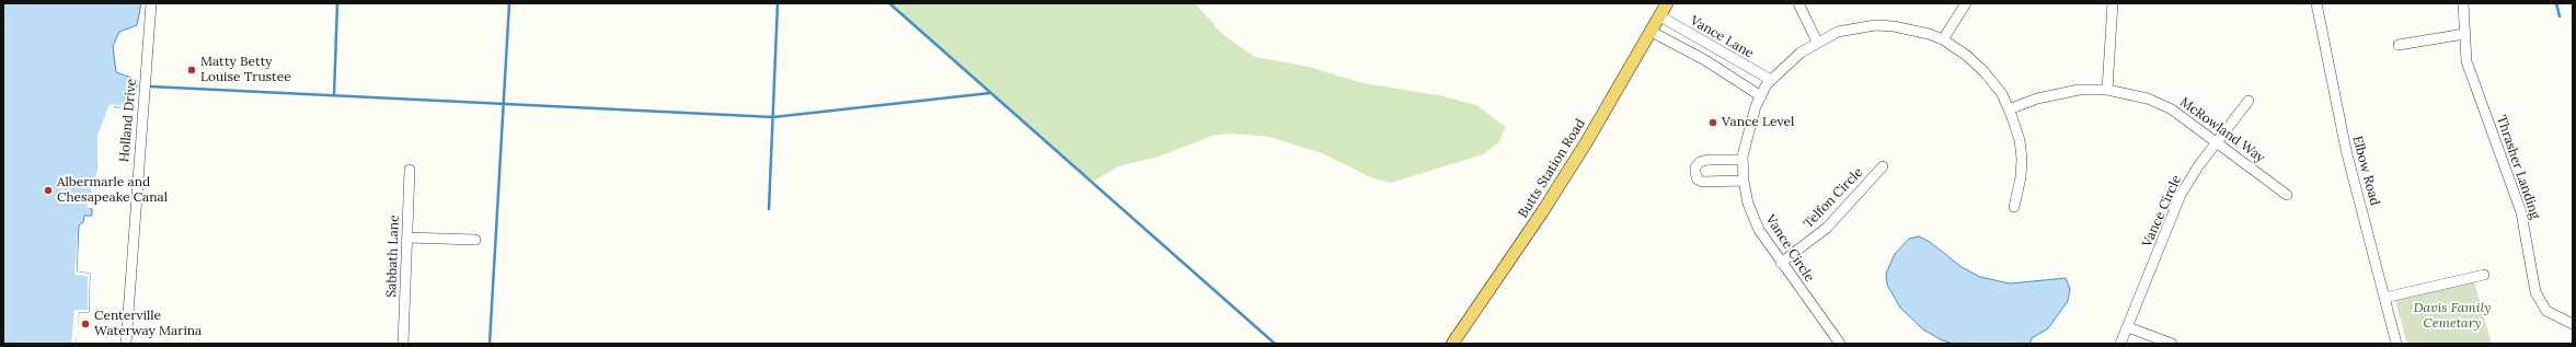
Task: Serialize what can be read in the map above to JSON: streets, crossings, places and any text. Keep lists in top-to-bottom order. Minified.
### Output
{"streets":{"main road":["Butts Station Road"],"street":["Vance Lane","Holland Drive","McRowland Way","Thrasher Landing","Elbow Road","Telfon Circle","Vance Circle","Sabbath Lane"]},"crossings":[["Vance Lane","Butts Station Road"],["Vance Lane","Vance Circle"],["McRowland Way","Vance Circle"],["Telfon Circle","Vance Circle"]],"parks":["Davis Family Cemetary"],"places":["Matty Betty Louise Trustee","Vance Level","Albermarle and Chesapeake Canal","Centerville Waterway Marina"]}
